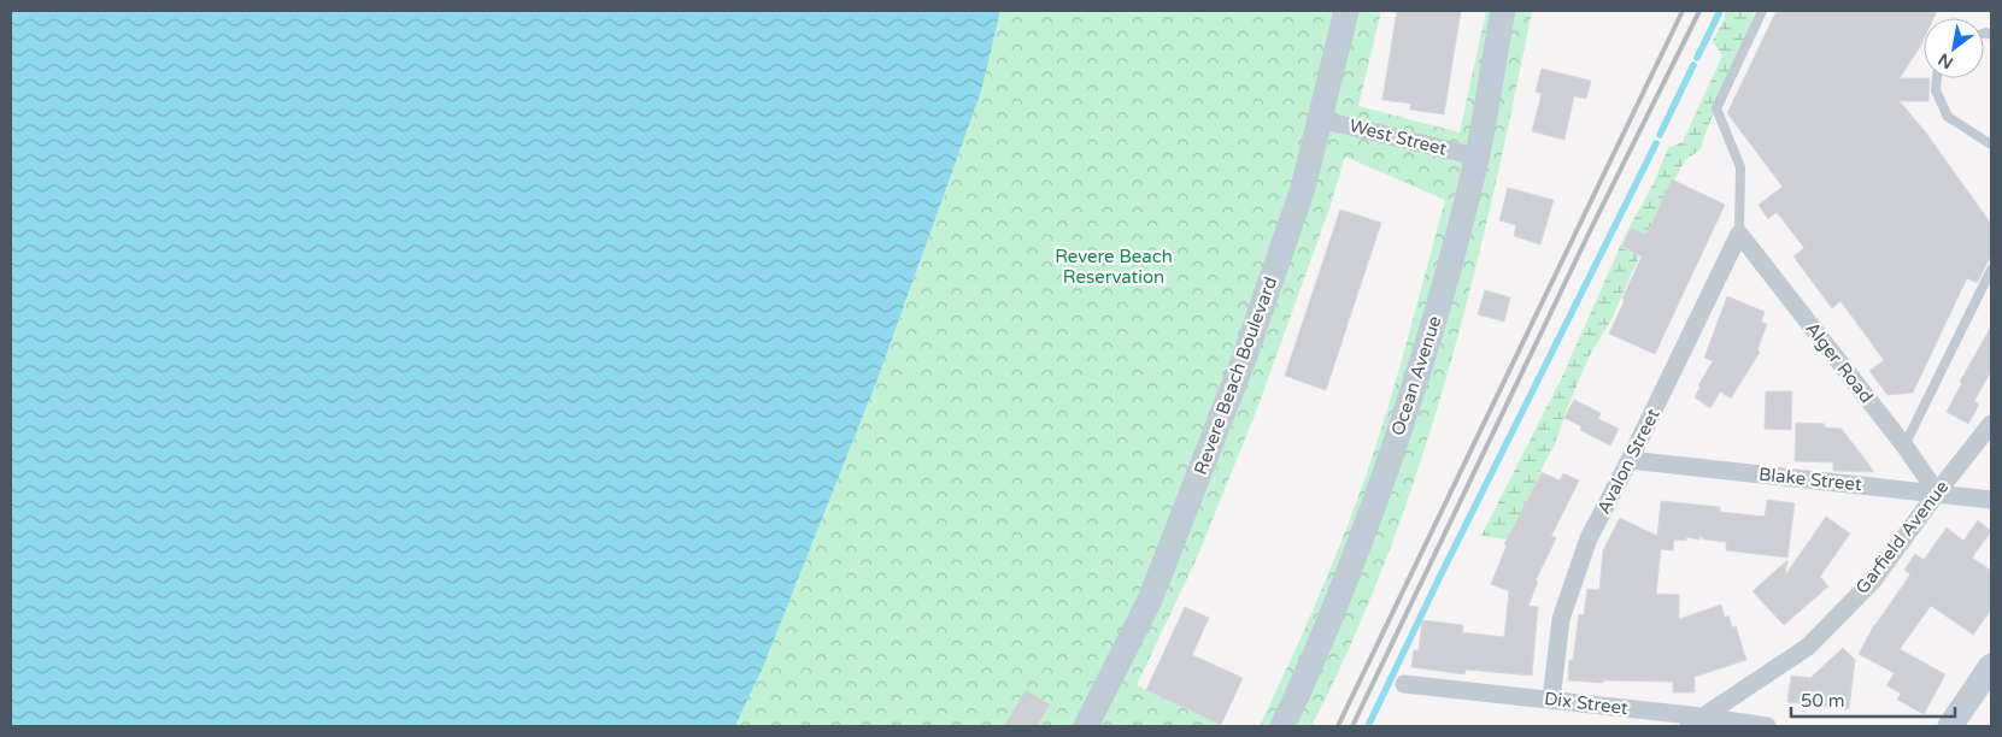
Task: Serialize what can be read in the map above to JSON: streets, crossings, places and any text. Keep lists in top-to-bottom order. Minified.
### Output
{"streets":{"main road":["Revere Beach Boulevard","Ocean Avenue"],"street":["West Street","Alger Road","Avalon Street","Blake Street","Garfield Avenue","Dix Street"]},"crossings":[["West Street","Revere Beach Boulevard"],["West Street","Ocean Avenue"],["Alger Road","Avalon Street"],["Alger Road","Blake Street"],["Alger Road","Garfield Avenue"],["Avalon Street","Blake Street"],["Avalon Street","Dix Street"],["Blake Street","Garfield Avenue"],["Garfield Avenue","Dix Street"]],"parks":["Revere Beach Reservation"],"scale_bar":"50 m","north":"bottom left"}
